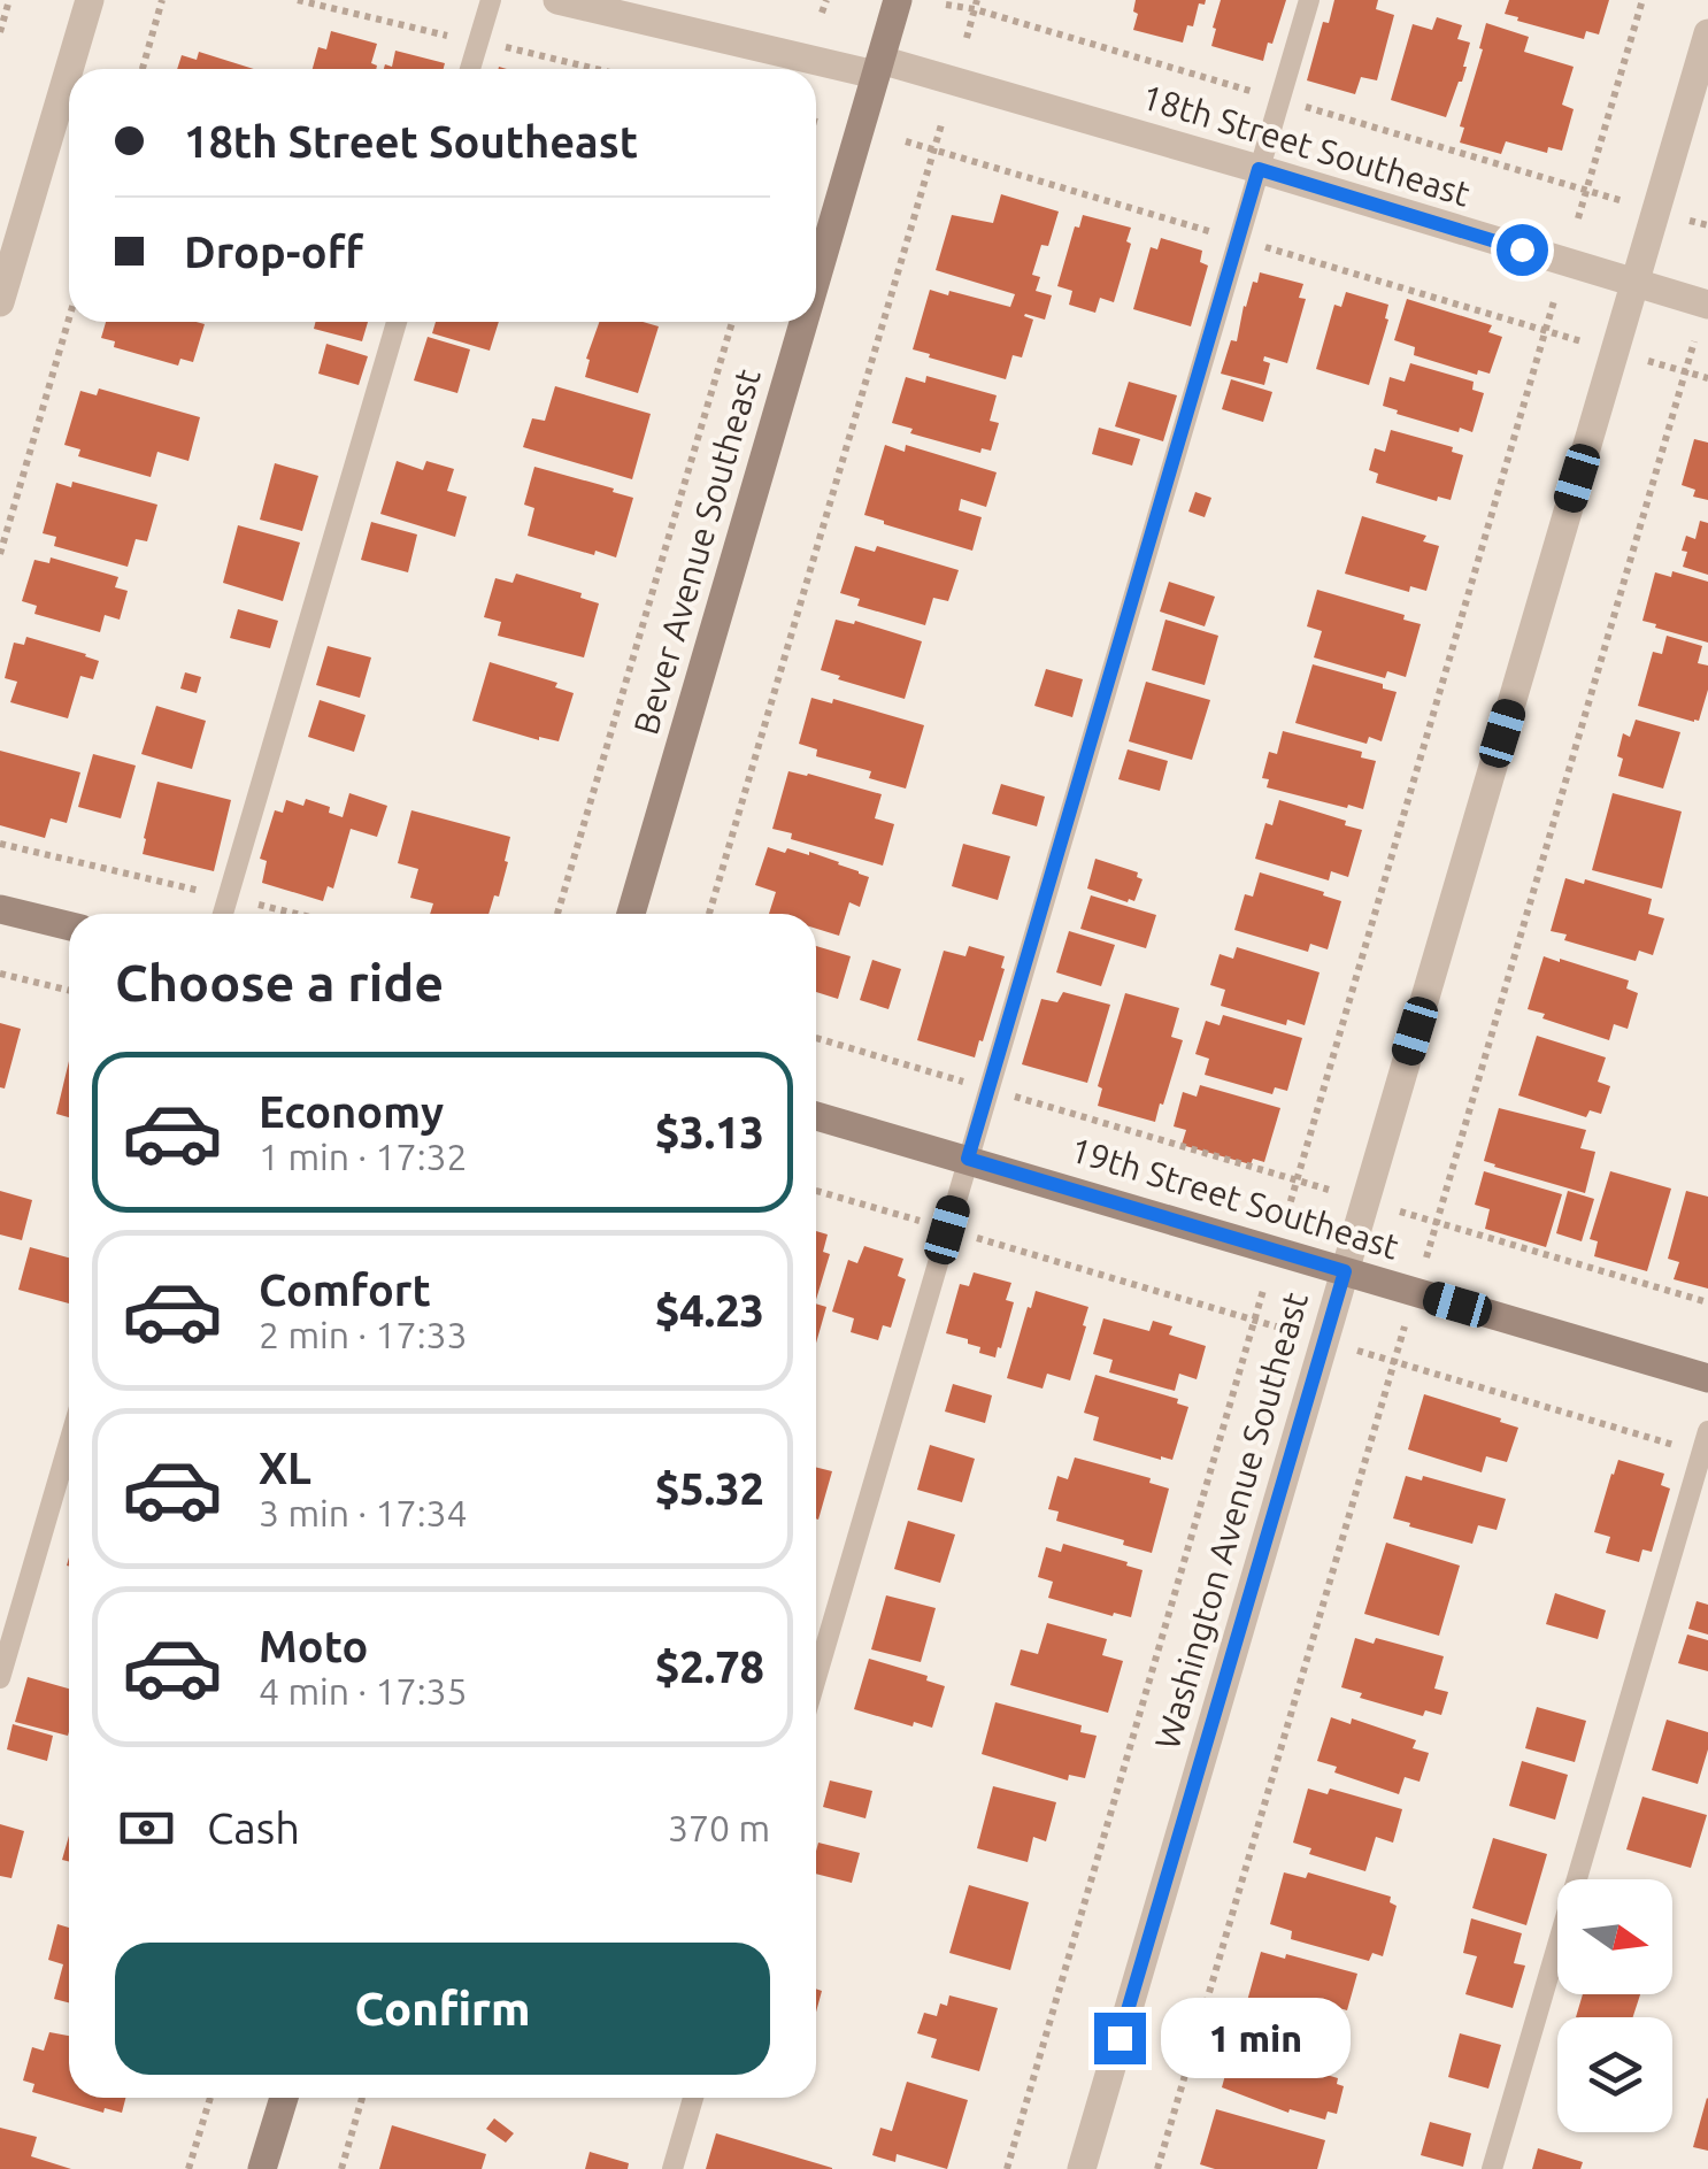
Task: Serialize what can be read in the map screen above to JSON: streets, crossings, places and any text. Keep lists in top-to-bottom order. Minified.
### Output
{"streets":{"street":["18th Street Southeast","Bever Avenue Southeast","19th Street Southeast","Washington Avenue Southeast"]},"crossings":[["18th Street Southeast","Bever Avenue Southeast"],["18th Street Southeast","Washington Avenue Southeast"],["19th Street Southeast","Washington Avenue Southeast"]],"north":"right","page":{"banner":["18th Street Southeast","Drop-off"],"heading":"Choose a ride","list":[{"name":"Economy","note":"1 min · 17:32","value":"$3.13"},{"name":"Comfort","note":"2 min · 17:33","value":"$4.23"},{"name":"XL","note":"3 min · 17:34","value":"$5.32"},{"name":"Moto","note":"4 min · 17:35","value":"$2.78"}],"pay":["Cash","370 m"],"buttons":"Confirm","bubble":"1 min"}}
